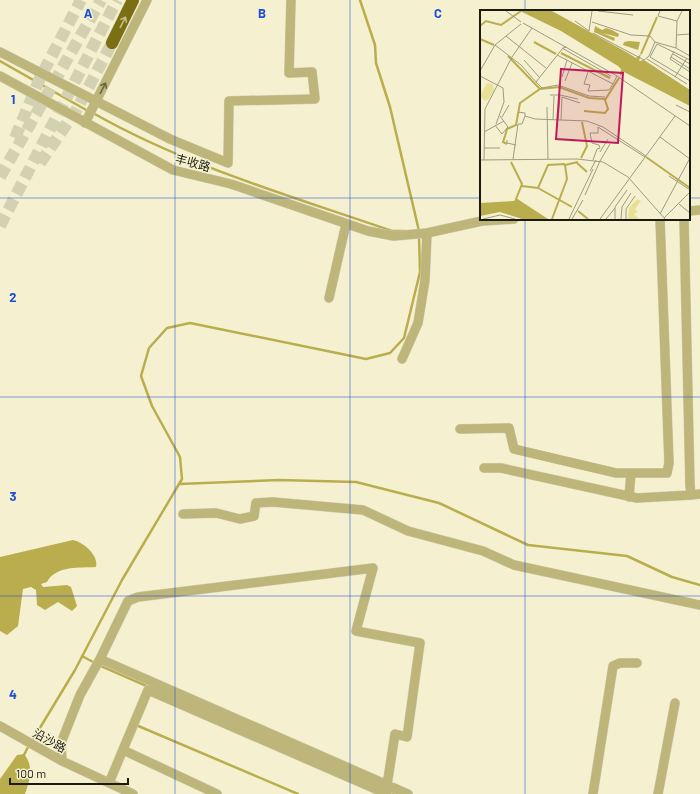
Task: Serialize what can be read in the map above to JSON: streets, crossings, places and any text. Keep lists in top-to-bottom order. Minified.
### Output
{"streets":{"street":["丰收路","沿沙路"]},"scale_bar":"100 m","grid":{"columns":["A","B","C"],"rows":["1","2","3","4"]}}
